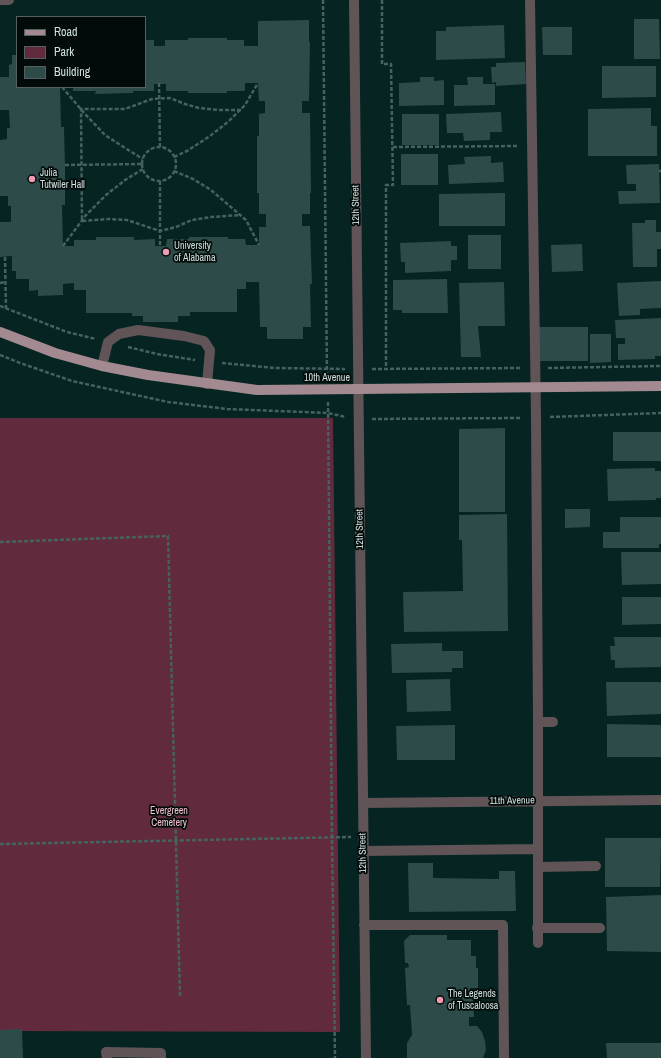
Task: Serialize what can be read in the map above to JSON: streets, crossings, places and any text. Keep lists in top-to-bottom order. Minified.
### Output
{"streets":{"main road":["10th Avenue"],"street":["12th Street","11th Avenue"]},"crossings":[["12th Street","10th Avenue"],["12th Street","11th Avenue"]],"parks":["Evergreen Cemetery"],"places":["Julia Tutwiler Hall","University of Alabama","The Legends of Tuscaloosa"],"legend":["Road","Park","Building"]}
